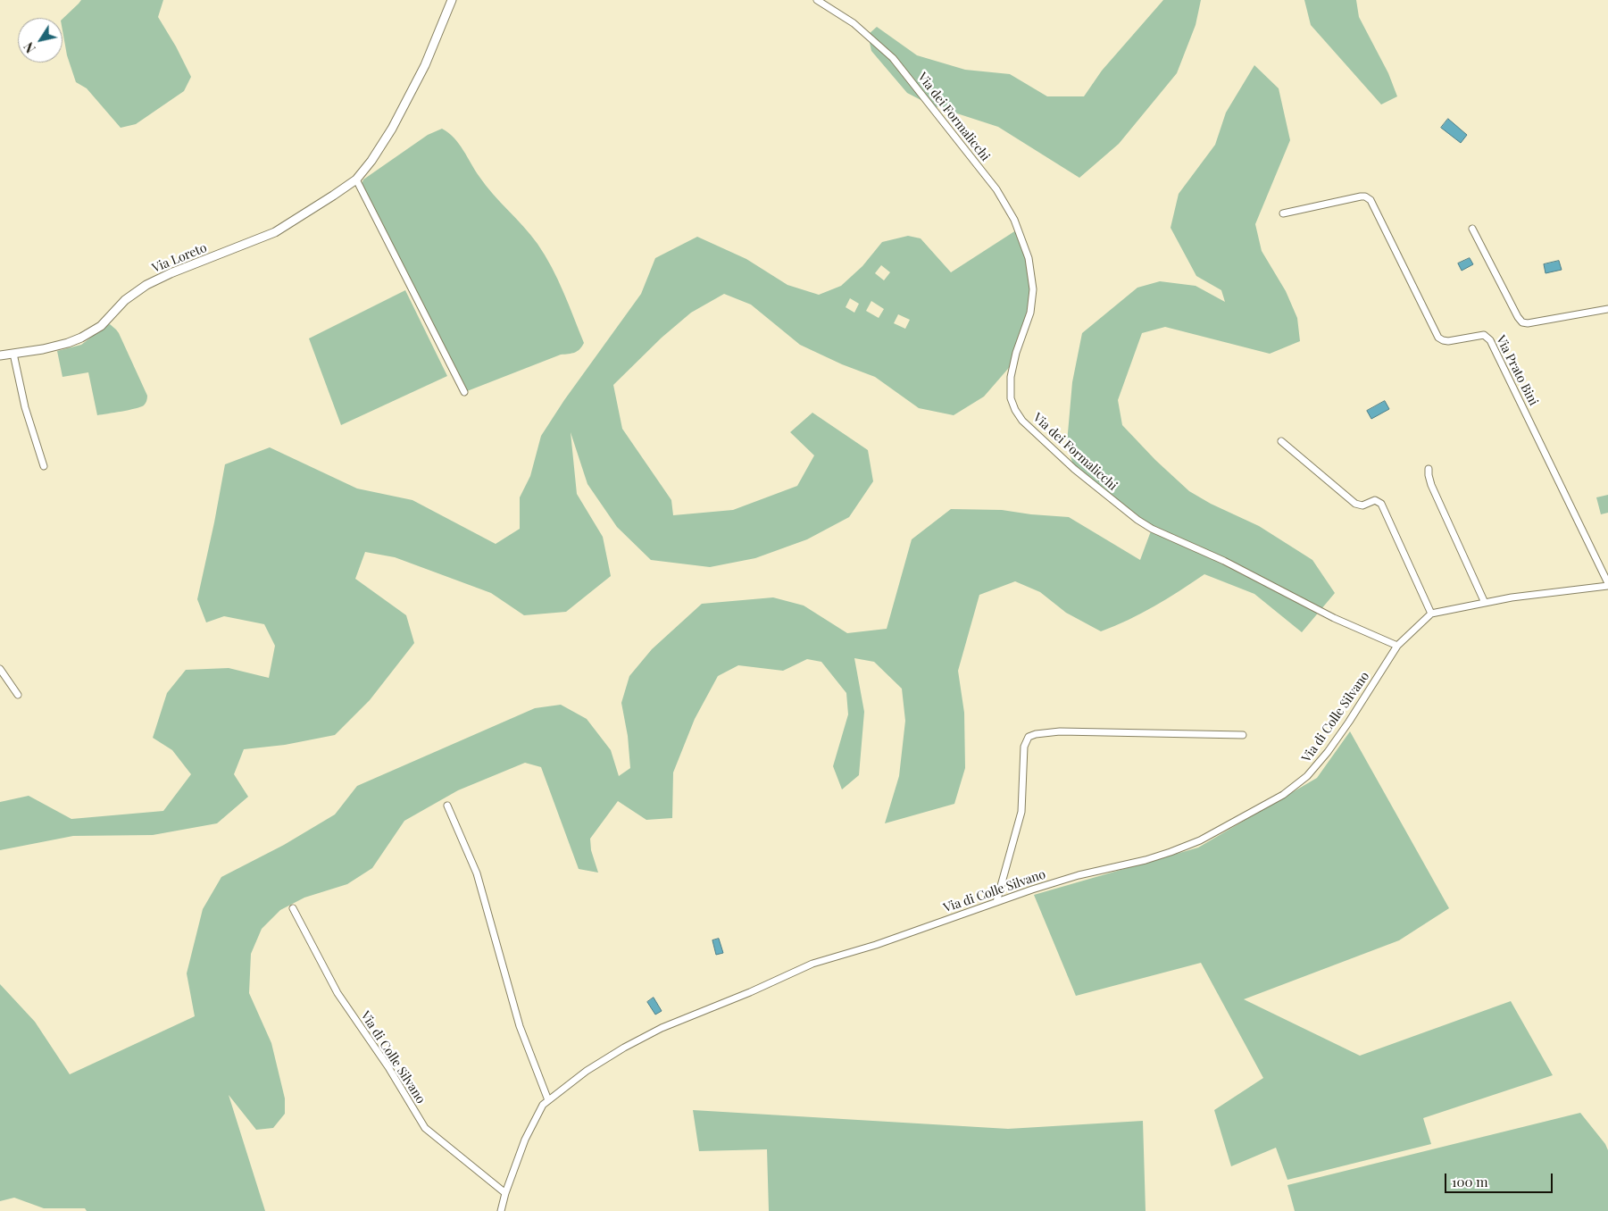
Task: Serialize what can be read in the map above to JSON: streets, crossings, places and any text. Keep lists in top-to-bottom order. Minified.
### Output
{"streets":{"street":["Via dei Formalicchi","Via Loreto","Via Prato Bini","Via di Colle Silvano"]},"crossings":[["Via dei Formalicchi","Via di Colle Silvano"]],"scale_bar":"100 m","north":"bottom left"}
